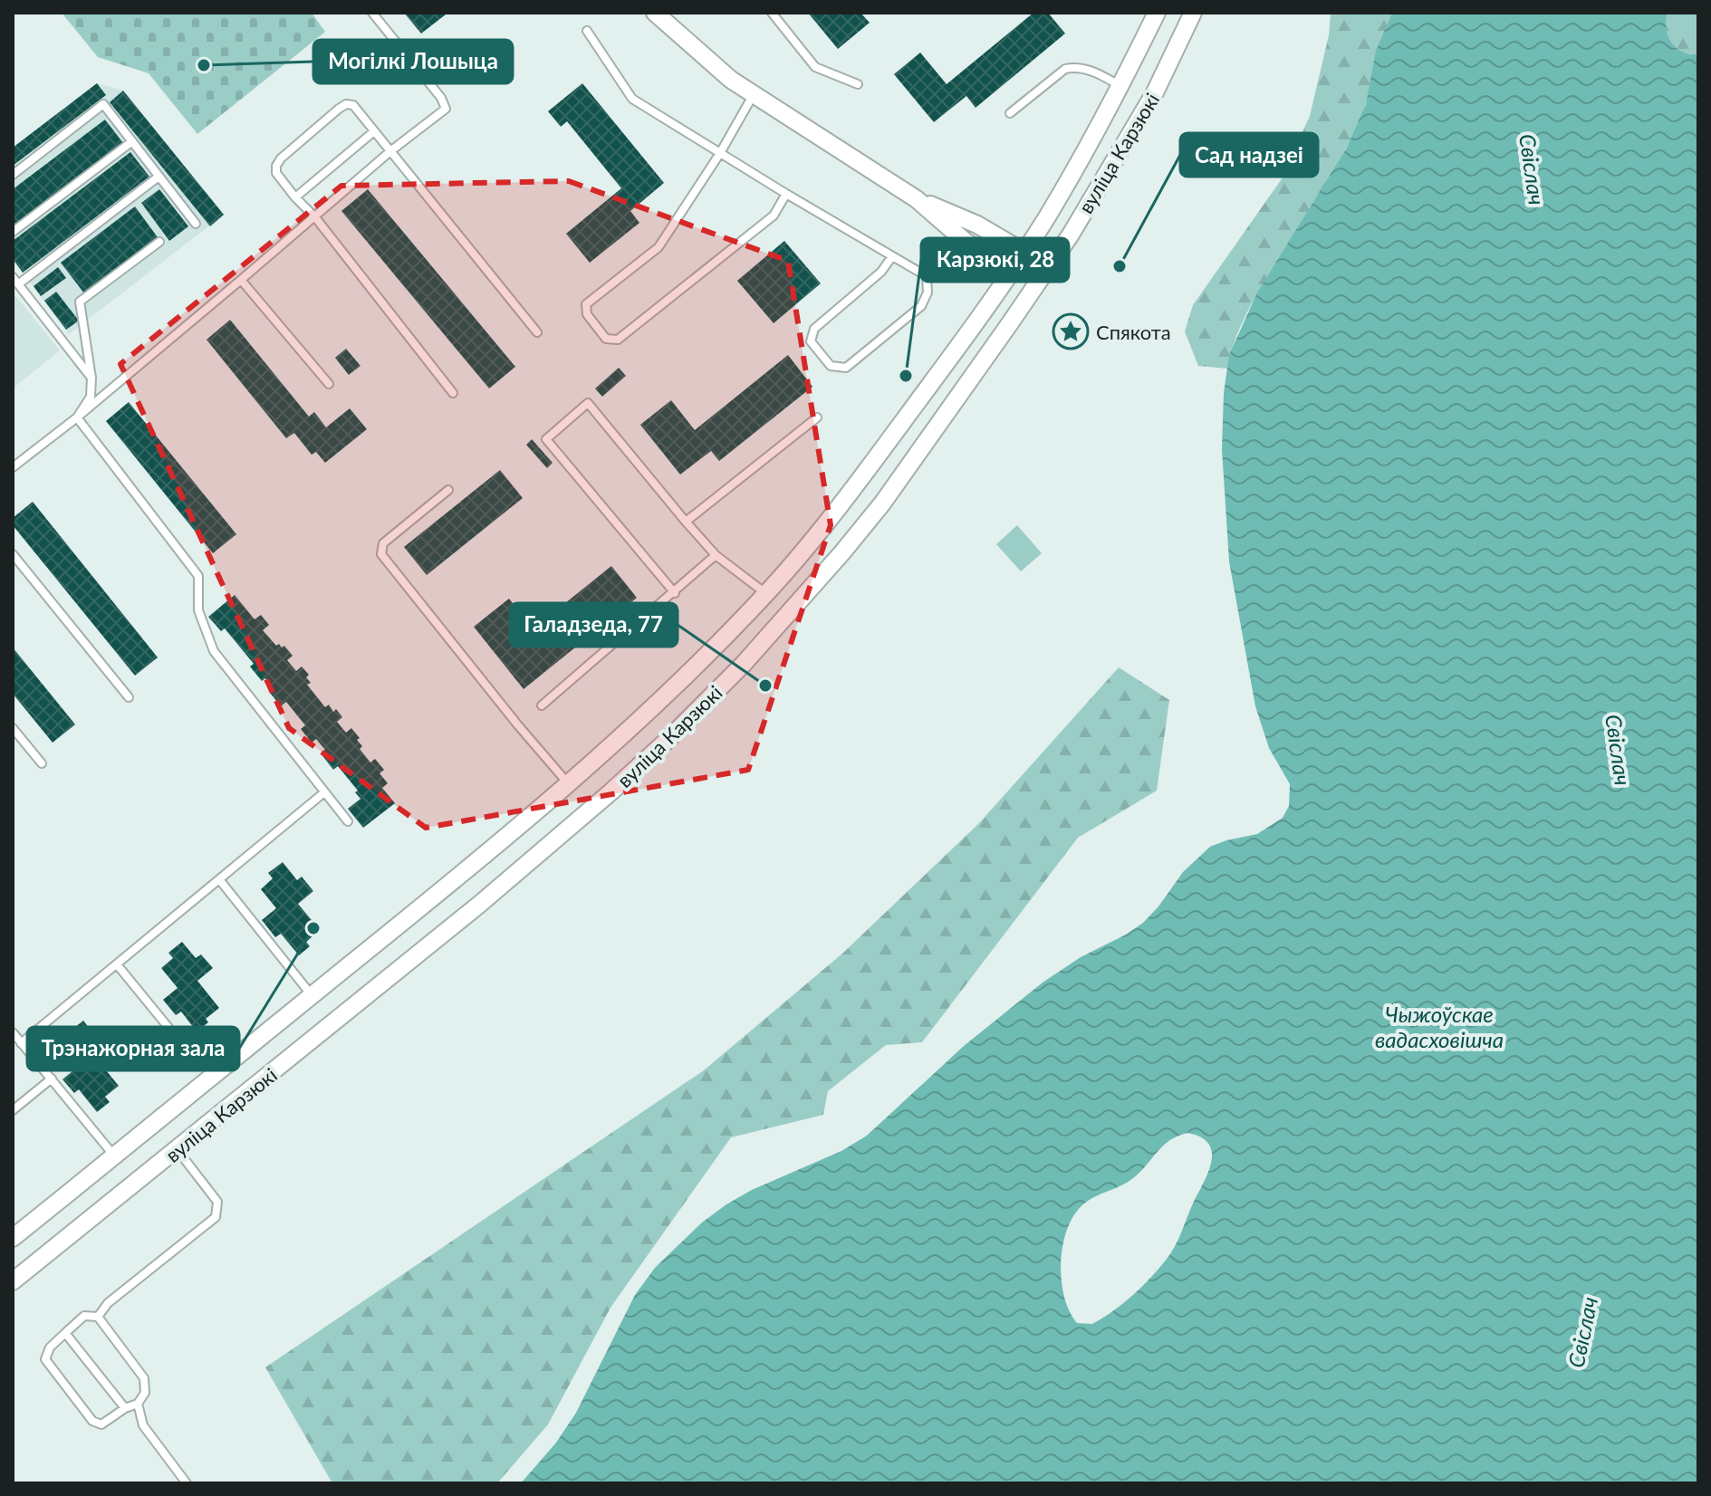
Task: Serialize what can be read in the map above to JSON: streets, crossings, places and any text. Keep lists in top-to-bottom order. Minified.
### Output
{"streets":{"street":["вуліца Карзюкі"]},"water":["Свіслач","Чыжоўскае вадасховішча"],"places":{"other":["Могілкі Лошыца","Сад надзеі","Карзюкі, 28","Галадзеда, 77","Трэнажорная зала"],"place":["Спякота"]}}
